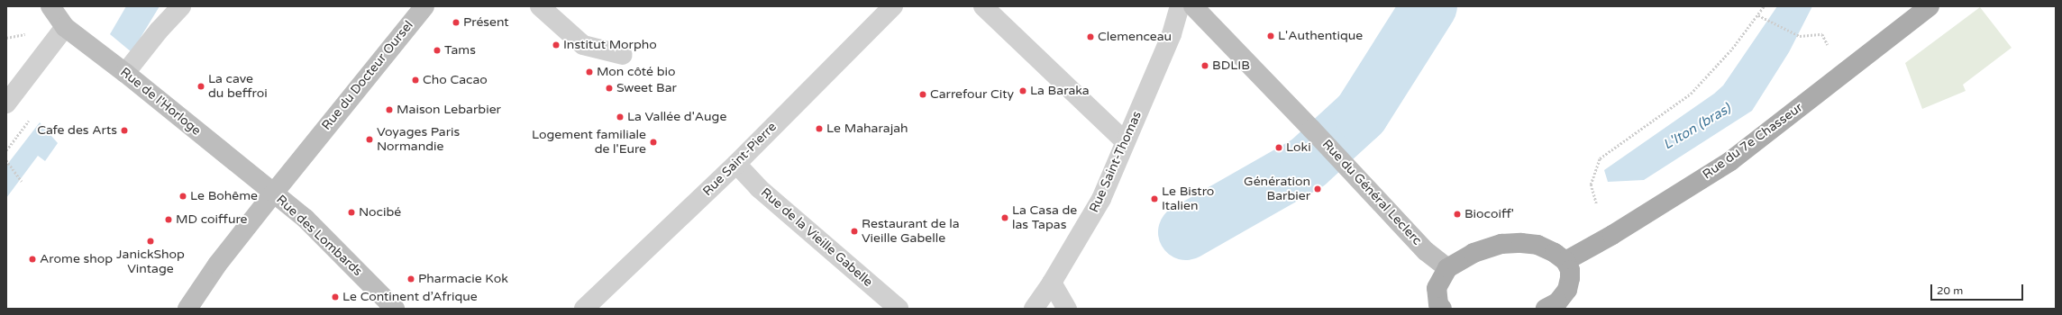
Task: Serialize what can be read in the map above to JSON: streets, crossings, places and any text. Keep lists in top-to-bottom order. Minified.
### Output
{"streets":{"main road":["Rue du Docteur Oursel","Rue de l'Horloge","Rue du 7e Chasseur","Rue du Général Leclerc","Rue des Lombards"],"street":["Rue Saint-Pierre","Rue Saint-Thomas","Rue de la Vieille Gabelle"]},"crossings":[["Rue du Docteur Oursel","Rue de l'Horloge"],["Rue du Docteur Oursel","Rue des Lombards"],["Rue de l'Horloge","Rue des Lombards"],["Rue Saint-Pierre","Rue de la Vieille Gabelle"]],"water":["L'Iton (bras)"],"places":["Présent","L'Authentique","Clemenceau","Institut Morpho","Tams","BDLIB","Mon côté bio","Cho Cacao","La cave du beffroi","Sweet Bar","La Baraka","Carrefour City","Maison Lebarbier","La Vallée d'Auge","Le Maharajah","Cafe des Arts","Voyages Paris Normandie","Logement familiale de l'Eure","Loki","Génération Barbier","Le Bohême","Le Bistro Italien","Nocibé","Biocoiff'","La Casa de las Tapas","MD coiffure","Restaurant de la Vieille Gabelle","JanickShop Vintage","Arome shop","Pharmacie Kok","Le Continent d’Afrique"],"scale_bar":"20 m"}
